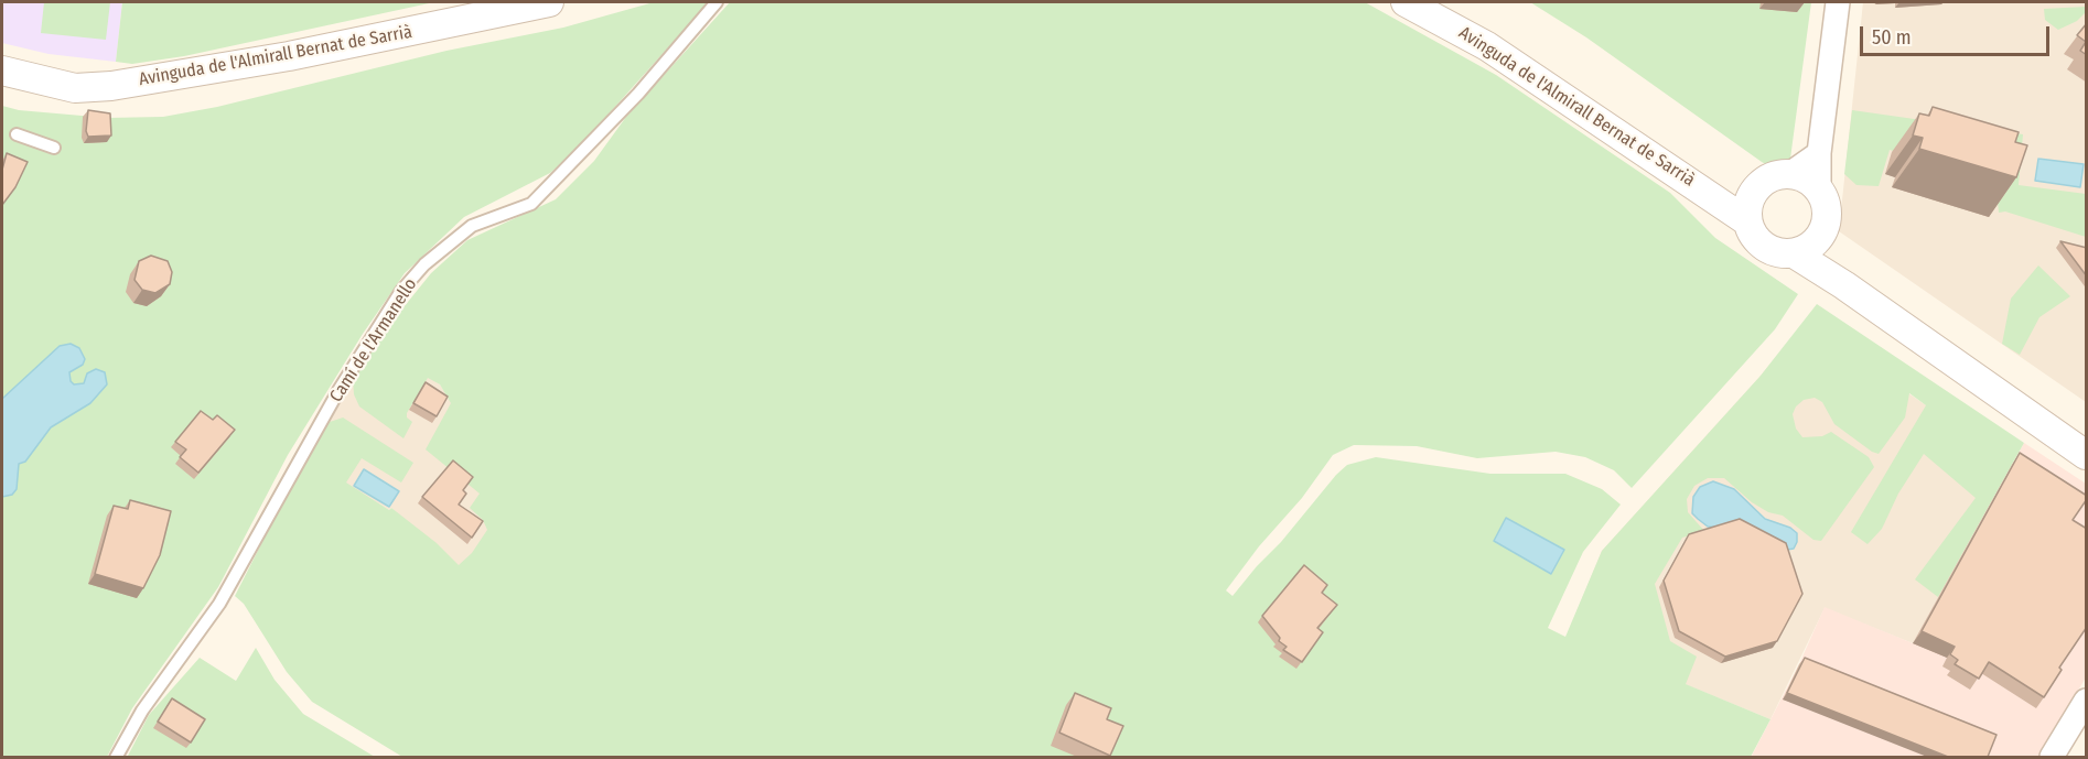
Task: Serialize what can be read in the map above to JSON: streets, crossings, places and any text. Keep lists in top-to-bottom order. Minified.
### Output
{"streets":{"street":["Avinguda de l'Almirall Bernat de Sarrià"],"lane":["Camí de l'Armanello"]},"scale_bar":"50 m"}
